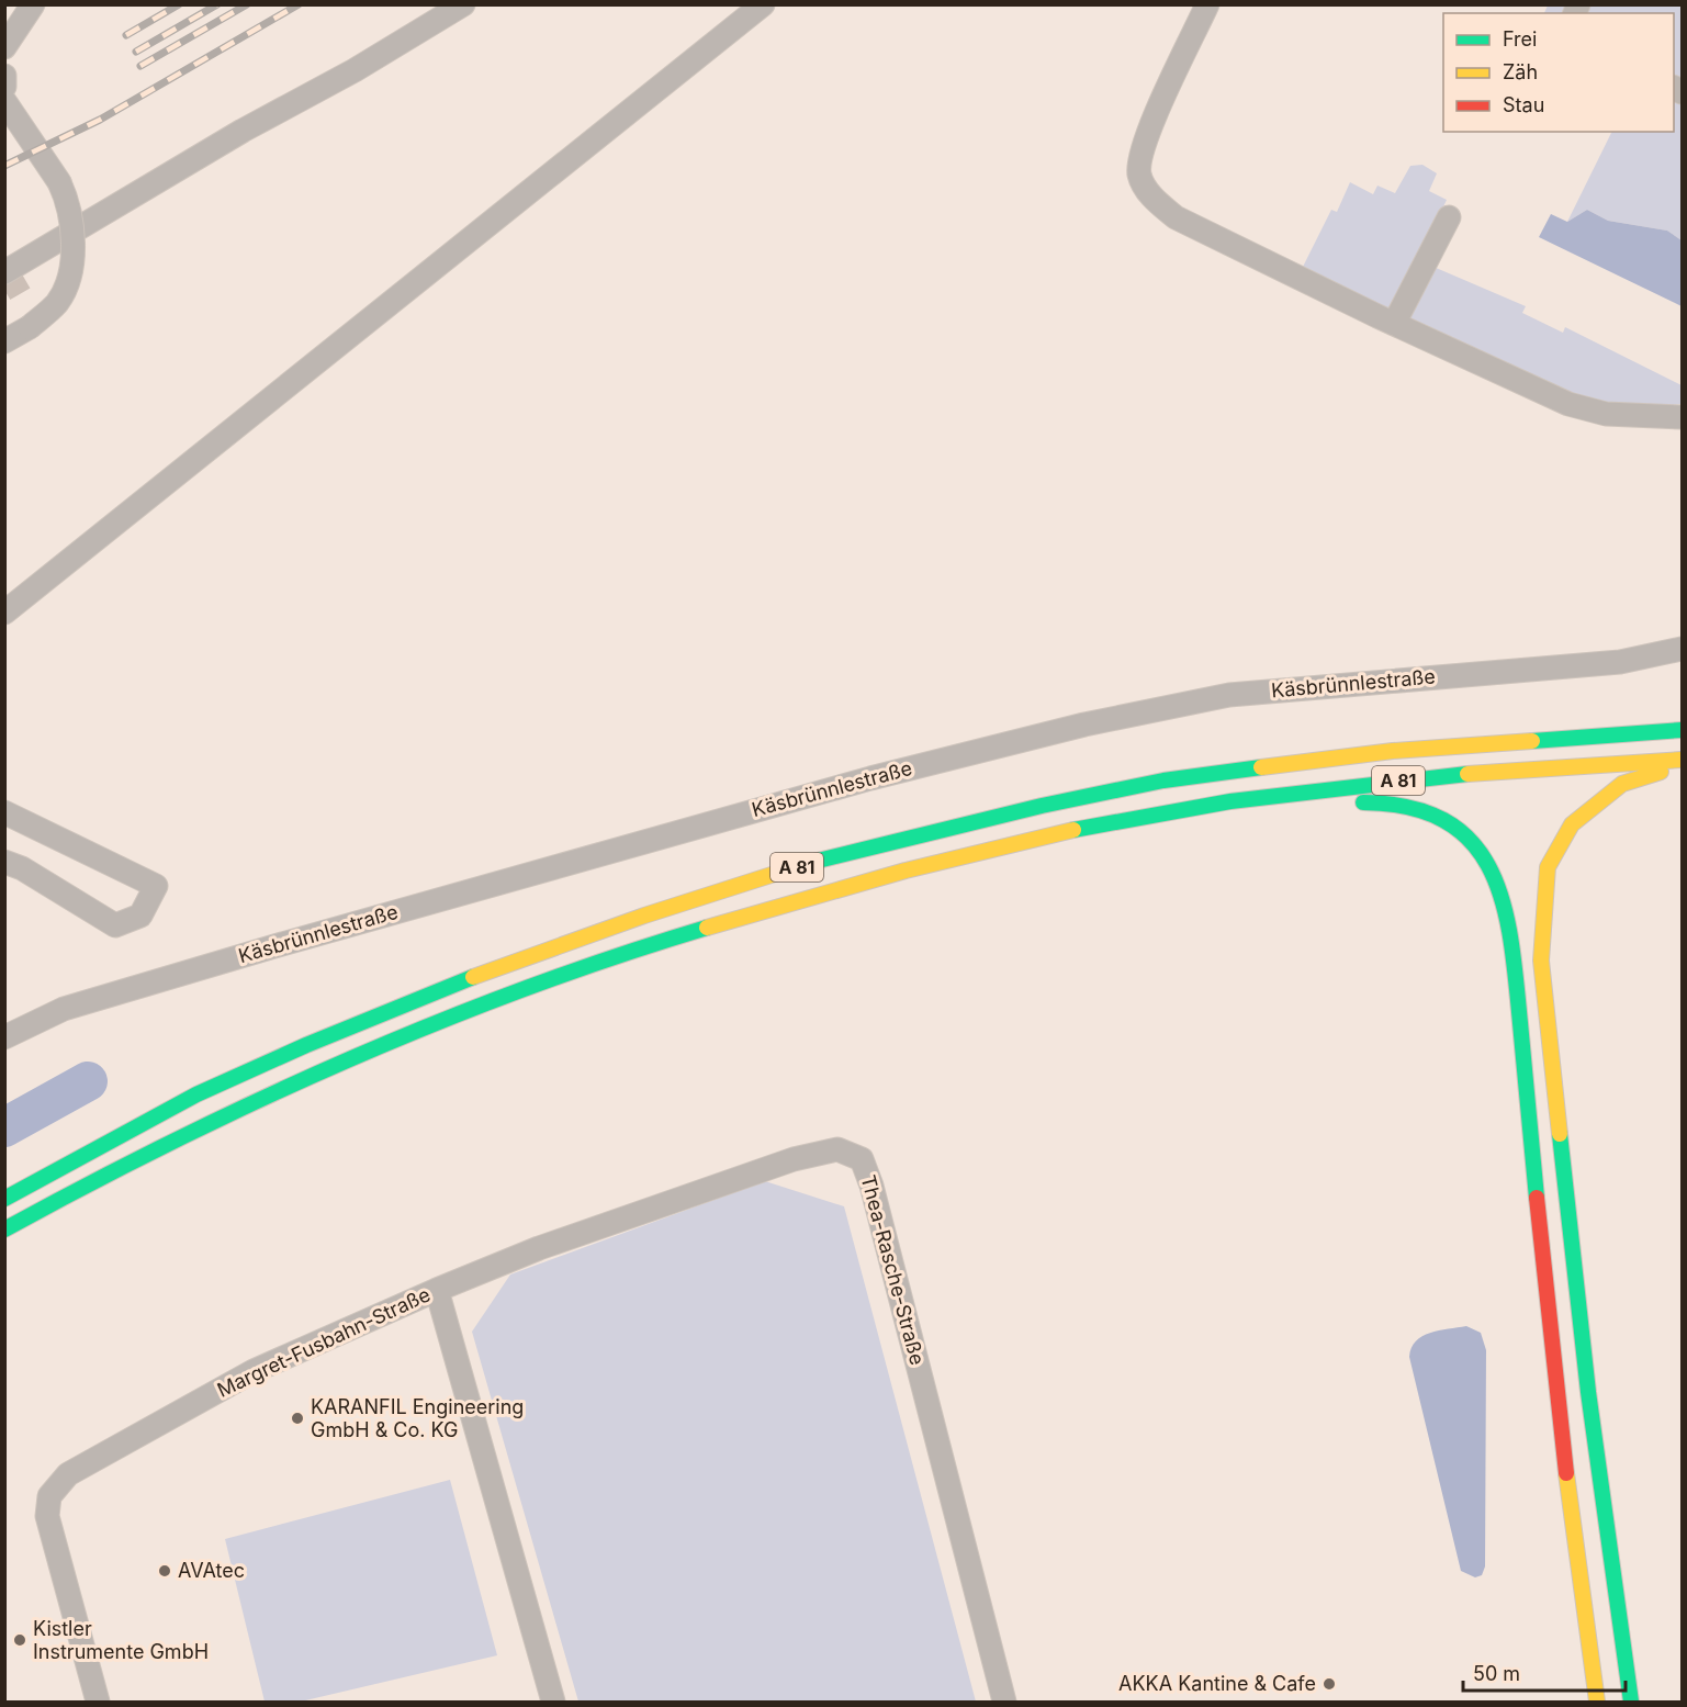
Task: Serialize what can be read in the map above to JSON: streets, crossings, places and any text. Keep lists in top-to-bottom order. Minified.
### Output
{"streets":{"highway":["A 81"],"street":["Käsbrünnlestraße","Thea-Rasche-Straße","Margret-Fusbahn-Straße"]},"crossings":[["Thea-Rasche-Straße","Margret-Fusbahn-Straße"]],"places":["KARANFIL Engineering GmbH & Co. KG","AVAtec","Kistler Instrumente GmbH","AKKA Kantine & Cafe"],"legend":["Frei","Zäh","Stau"],"scale_bar":"50 m"}
